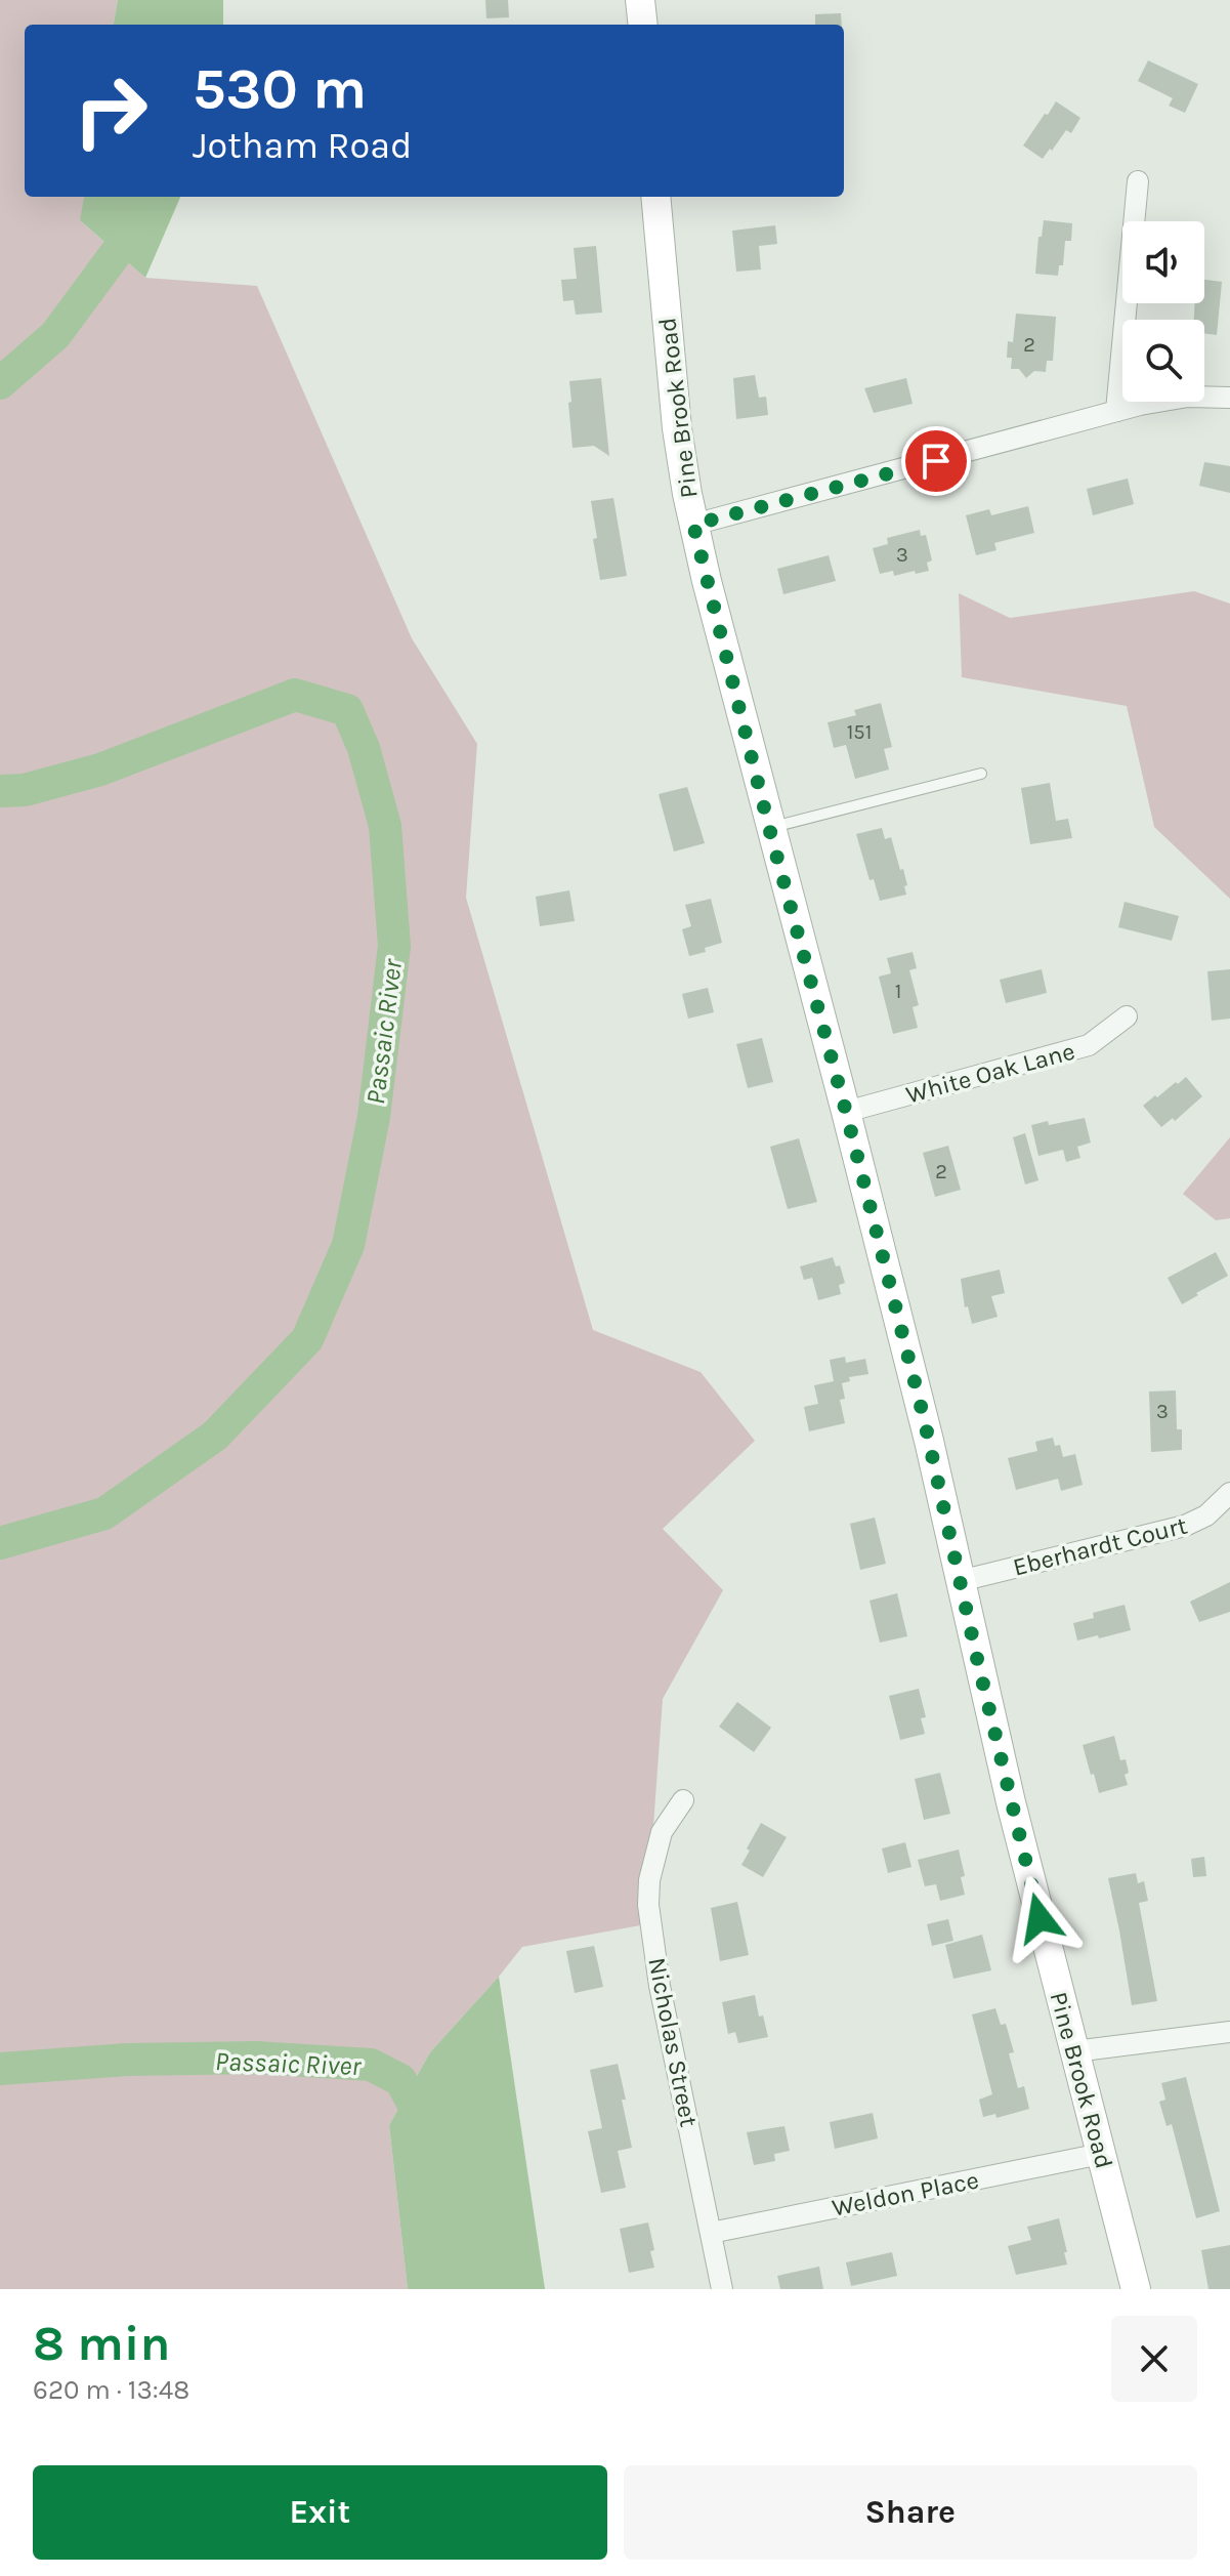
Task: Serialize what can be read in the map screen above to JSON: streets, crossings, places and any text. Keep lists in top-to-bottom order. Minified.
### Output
{"streets":{"street":["Pine Brook Road","White Oak Lane","Eberhardt Court","Nicholas Street","Weldon Place"]},"crossings":[["Pine Brook Road","White Oak Lane"],["Pine Brook Road","Eberhardt Court"],["Pine Brook Road","Weldon Place"],["Nicholas Street","Weldon Place"]],"water":["Passaic River"],"house_numbers":["2","3","151","1","2","3"],"page":{"turn":["530 m","Jotham Road"],"heading":["8 min","620 m · 13:48"],"buttons":["Exit","Share"]}}
